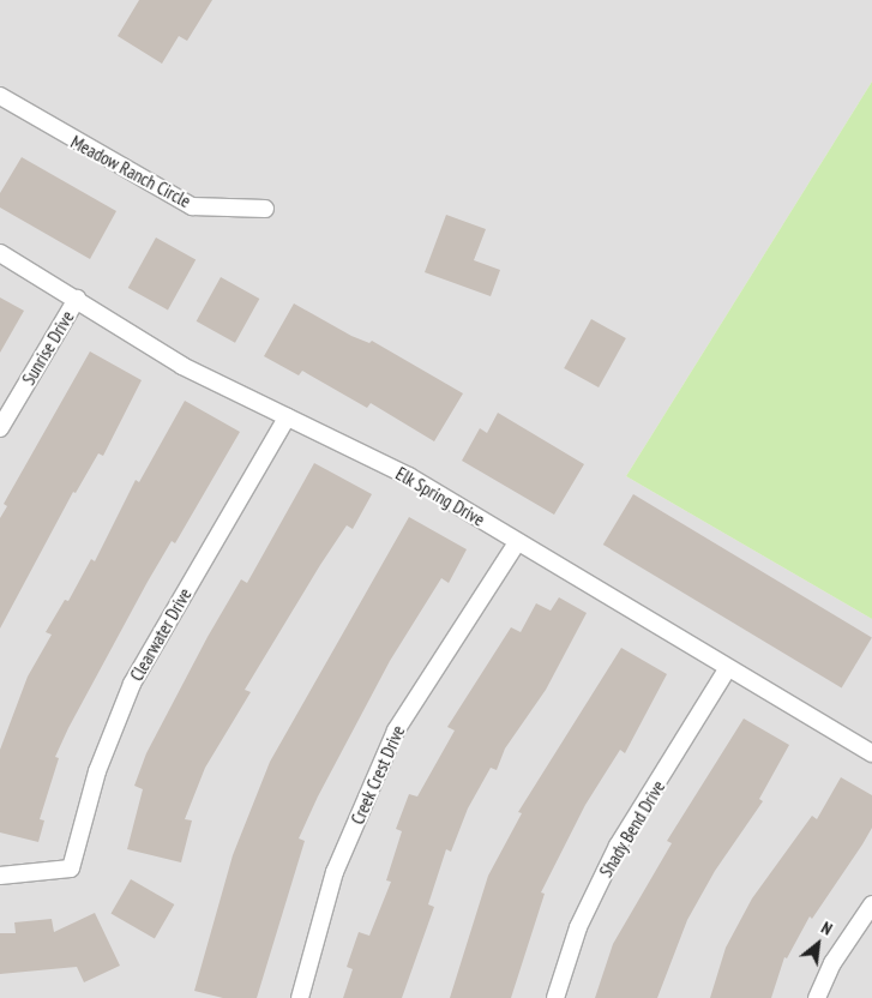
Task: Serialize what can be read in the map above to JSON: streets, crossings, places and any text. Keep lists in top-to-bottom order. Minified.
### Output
{"streets":{"street":["Meadow Ranch Circle","Sunrise Drive","Elk Spring Drive","Clearwater Drive","Creek Crest Drive","Shady Bend Drive"]},"crossings":[["Sunrise Drive","Elk Spring Drive"],["Elk Spring Drive","Clearwater Drive"],["Elk Spring Drive","Creek Crest Drive"],["Elk Spring Drive","Shady Bend Drive"]],"north":"top right"}
